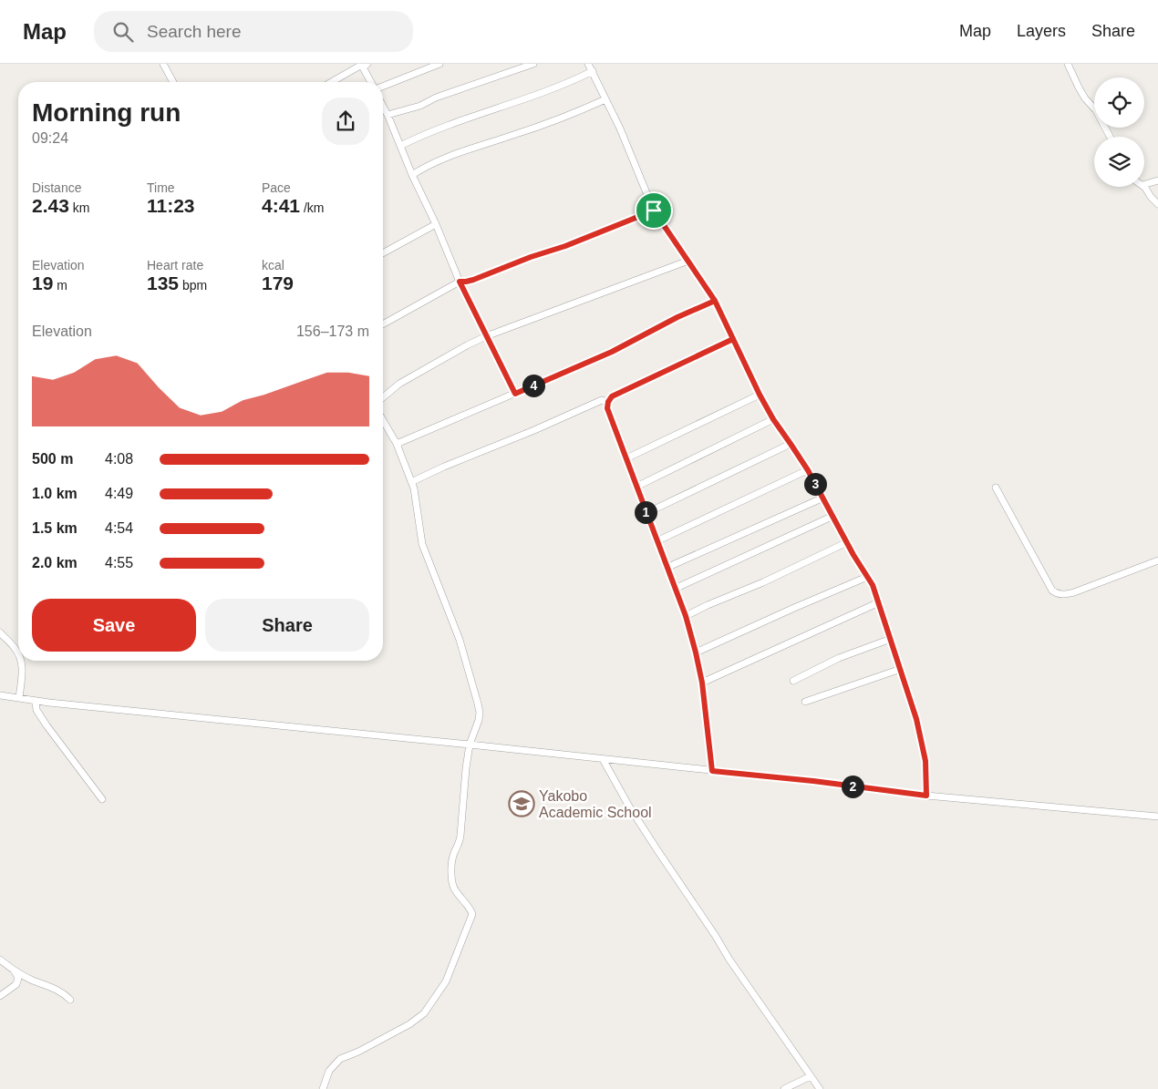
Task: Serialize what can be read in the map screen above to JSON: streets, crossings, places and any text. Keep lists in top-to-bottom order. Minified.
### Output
{"places":{"school or university":["Yakobo Academic School"]},"page":{"header":"Map","search":"Search here","nav":["Map","Layers","Share"],"heading":["Morning run","09:24"],"stats":[["Distance","2.43 km"],["Time","11:23"],["Pace","4:41 /km"],["Elevation","19 m"],["Heart rate","135 bpm"],["kcal","179"]],"chart":["Elevation","156–173 m"],"pins":["4","3","1","2"],"list":[{"name":"500 m","note":"4:08"},{"name":"1.0 km","note":"4:49"},{"name":"1.5 km","note":"4:54"},{"name":"2.0 km","note":"4:55"}],"buttons":["Save","Share"]}}
